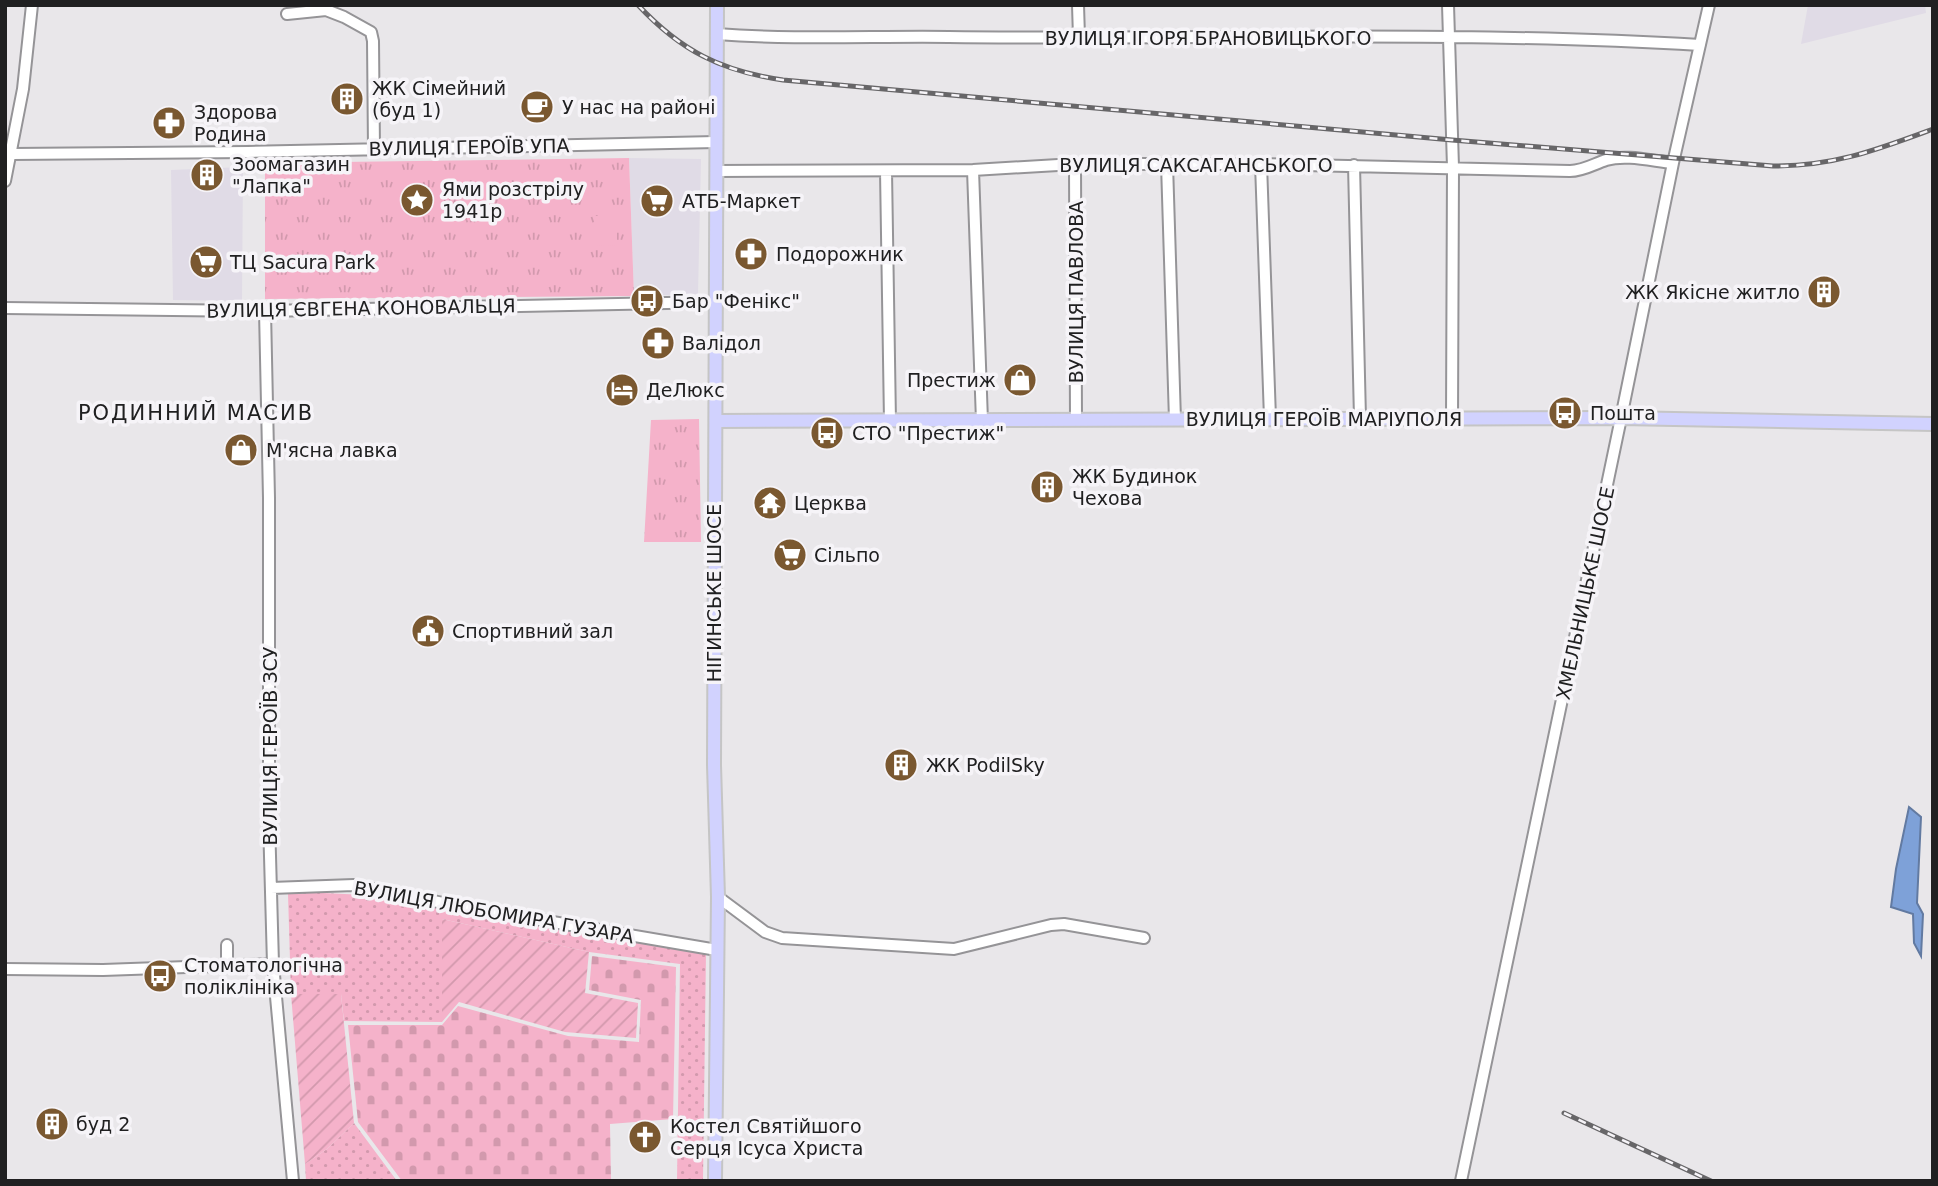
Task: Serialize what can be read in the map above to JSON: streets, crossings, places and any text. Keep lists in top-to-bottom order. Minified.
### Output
{"streets":{"main road":["ВУЛИЦЯ ГЕРОЇВ МАРІУПОЛЯ","НІГИНСЬКЕ ШОСЕ"],"street":["ВУЛИЦЯ ІГОРЯ БРАНОВИЦЬКОГО","ВУЛИЦЯ ГЕРОЇВ УПА","ВУЛИЦЯ САКСАГАНСЬКОГО","ВУЛИЦЯ ПАВЛОВА","ВУЛИЦЯ ЄВГЕНА КОНОВАЛЬЦЯ","ХМЕЛЬНИЦЬКЕ ШОСЕ","ВУЛИЦЯ ГЕРОЇВ ЗСУ","ВУЛИЦЯ ЛЮБОМИРА ГУЗАРА"]},"crossings":[["ВУЛИЦЯ ІГОРЯ БРАНОВИЦЬКОГО","НІГИНСЬКЕ ШОСЕ"],["ВУЛИЦЯ ІГОРЯ БРАНОВИЦЬКОГО","ХМЕЛЬНИЦЬКЕ ШОСЕ"],["ВУЛИЦЯ ГЕРОЇВ УПА","НІГИНСЬКЕ ШОСЕ"],["ВУЛИЦЯ САКСАГАНСЬКОГО","ВУЛИЦЯ ПАВЛОВА"],["ВУЛИЦЯ САКСАГАНСЬКОГО","НІГИНСЬКЕ ШОСЕ"],["ВУЛИЦЯ САКСАГАНСЬКОГО","ХМЕЛЬНИЦЬКЕ ШОСЕ"],["ВУЛИЦЯ ПАВЛОВА","ВУЛИЦЯ ГЕРОЇВ МАРІУПОЛЯ"],["ВУЛИЦЯ ЄВГЕНА КОНОВАЛЬЦЯ","НІГИНСЬКЕ ШОСЕ"],["ВУЛИЦЯ ЄВГЕНА КОНОВАЛЬЦЯ","ВУЛИЦЯ ГЕРОЇВ ЗСУ"],["ВУЛИЦЯ ГЕРОЇВ МАРІУПОЛЯ","НІГИНСЬКЕ ШОСЕ"],["ВУЛИЦЯ ГЕРОЇВ МАРІУПОЛЯ","ХМЕЛЬНИЦЬКЕ ШОСЕ"],["НІГИНСЬКЕ ШОСЕ","ВУЛИЦЯ ЛЮБОМИРА ГУЗАРА"],["ВУЛИЦЯ ГЕРОЇВ ЗСУ","ВУЛИЦЯ ЛЮБОМИРА ГУЗАРА"]],"districts":["РОДИННИЙ МАСИВ"],"places":{"building":["ЖК Сімейний (буд 1)","Зоомагазин \"Лапка\"","ЖК Якісне житло","ЖК Будинок Чехова","ЖК PodilSky","буд 2"],"cafe":["У нас на районі"],"pharmacy":["Здорова Родина","Подорожник","Валідол"],"place":["Ями розстрілу 1941р"],"supermarket":["АТБ-Маркет","ТЦ Sacura Park","Сільпо"],"bus stop":["Бар \"Фенікс\"","Пошта","СТО \"Престиж\"","Стоматологічна поліклініка"],"shop":["Престиж","М'ясна лавка"],"hotel":["ДеЛюкс"],"temple":["Церква"],"public building":["Спортивний зал"],"church":["Костел Святійшого Серця Ісуса Христа"]}}
